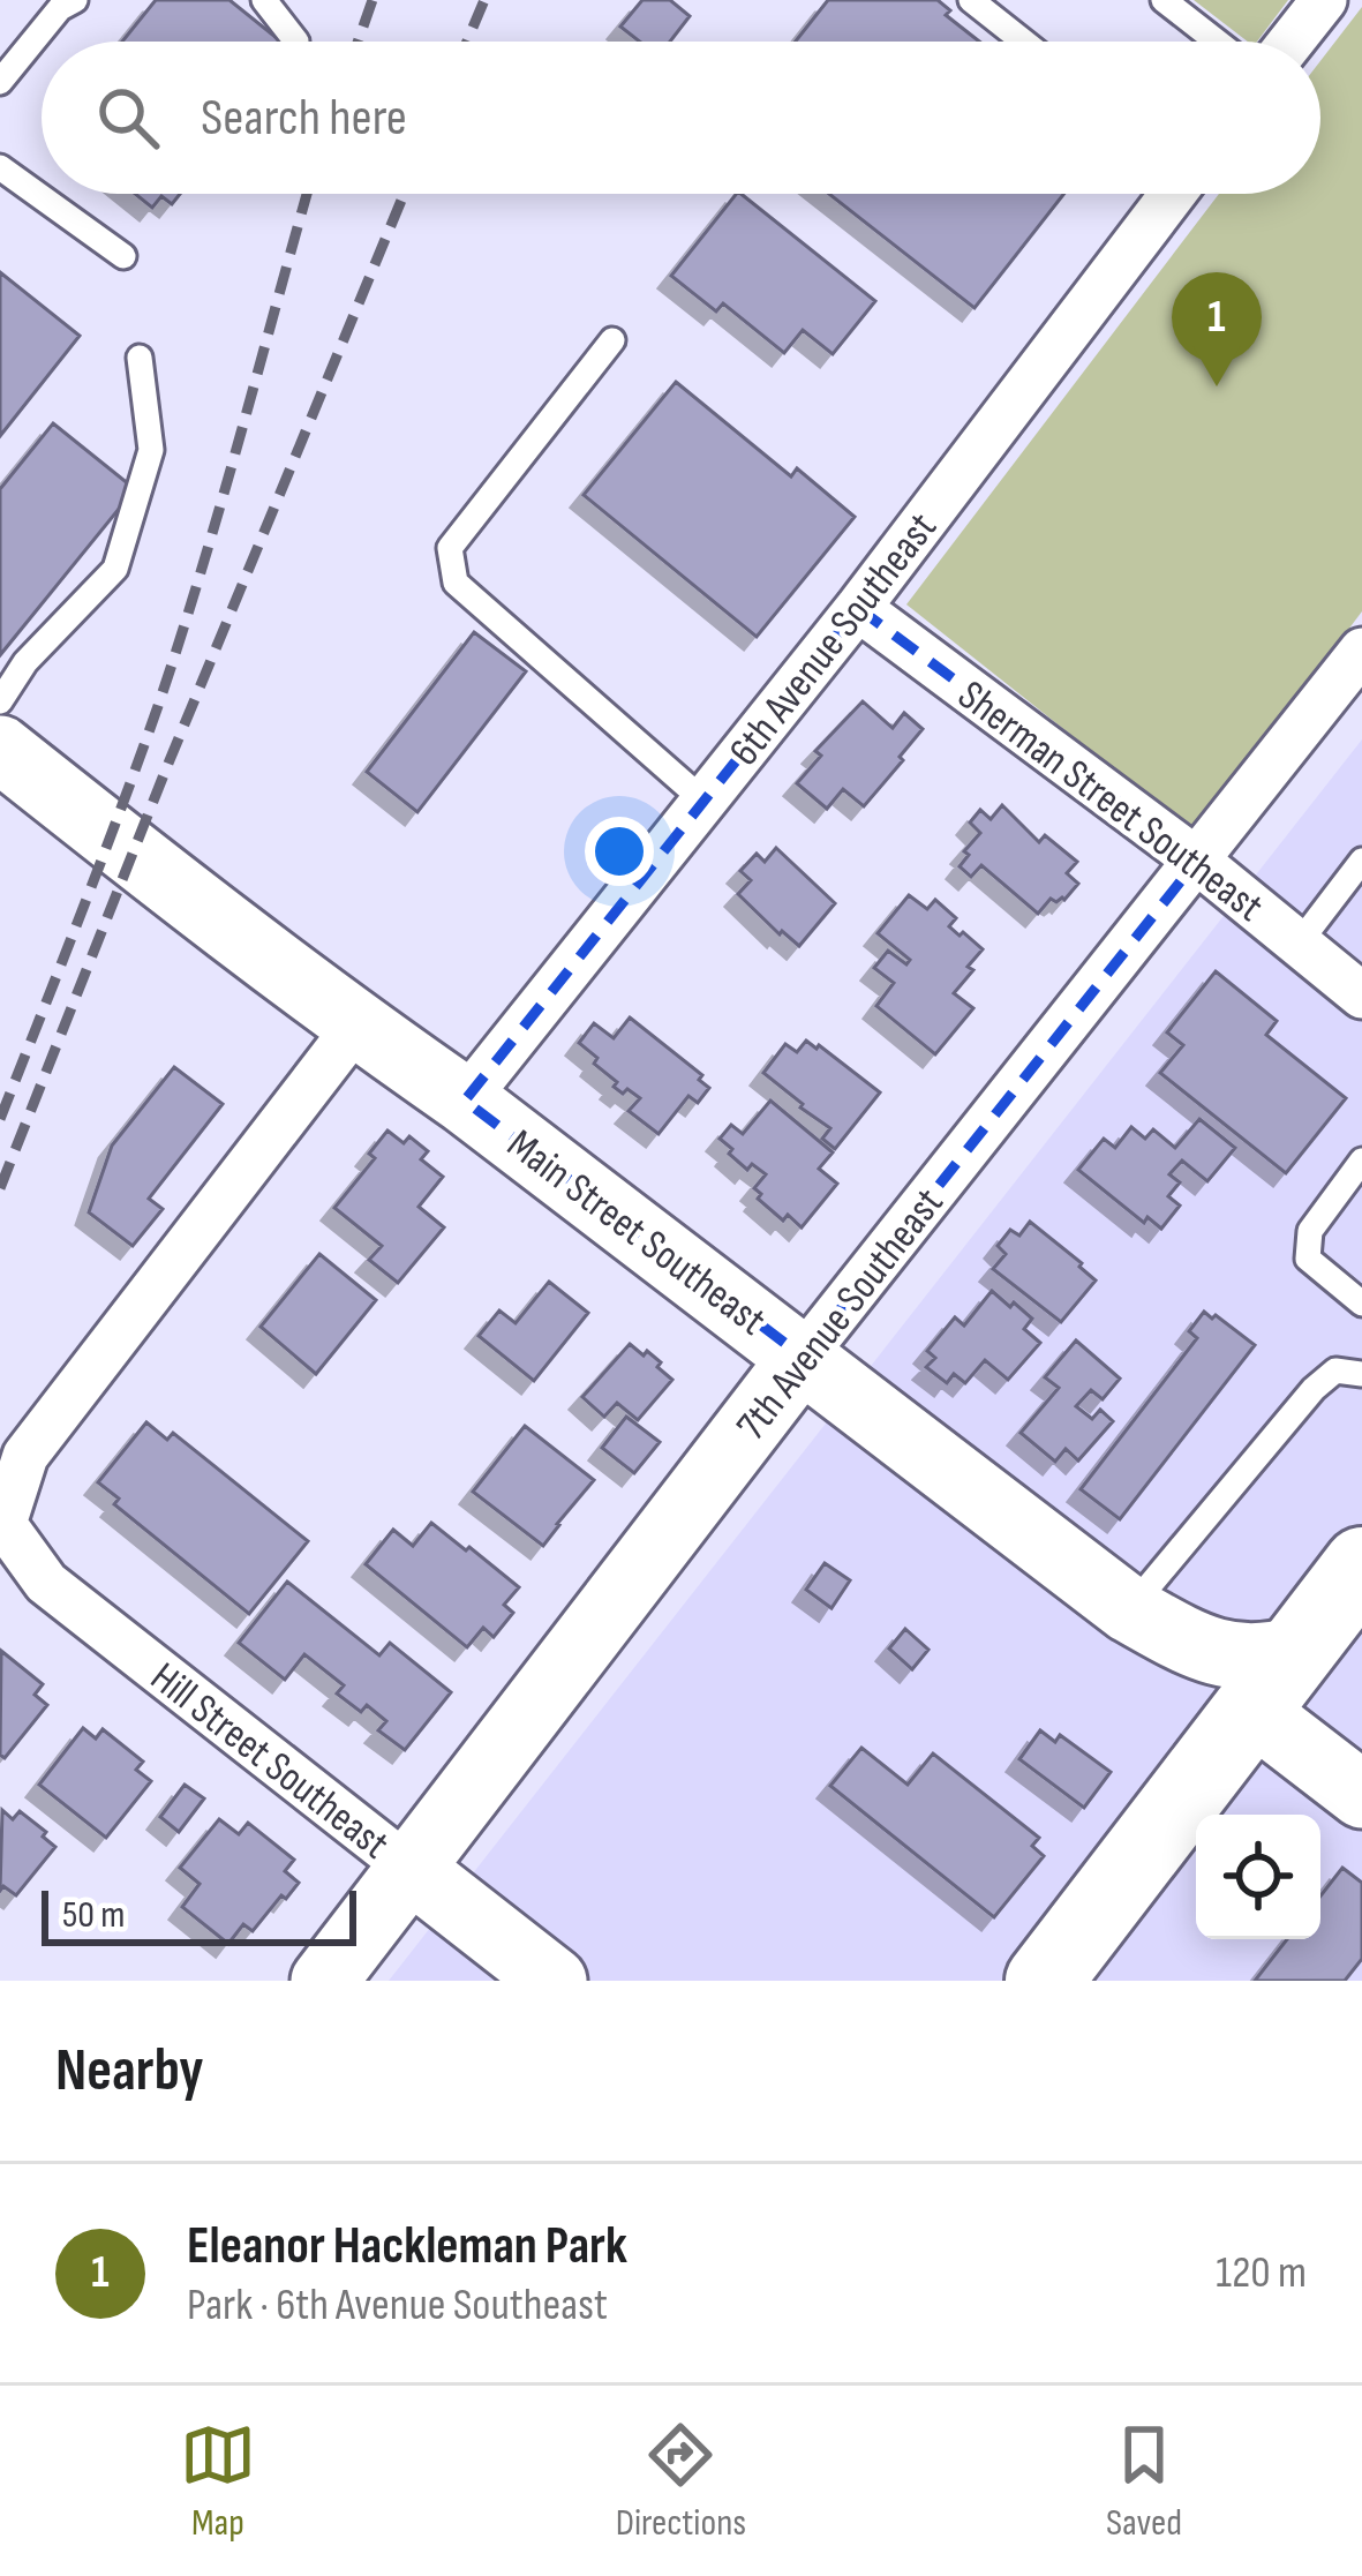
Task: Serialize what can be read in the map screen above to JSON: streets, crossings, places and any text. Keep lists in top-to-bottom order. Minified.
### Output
{"streets":{"street":["6th Avenue Southeast","Sherman Street Southeast","Main Street Southeast","7th Avenue Southeast","Hill Street Southeast"]},"crossings":[["6th Avenue Southeast","Sherman Street Southeast"],["6th Avenue Southeast","Main Street Southeast"],["Sherman Street Southeast","7th Avenue Southeast"],["Main Street Southeast","7th Avenue Southeast"],["Main Street Southeast","Hill Street Southeast"],["7th Avenue Southeast","Hill Street Southeast"]],"scale_bar":"50 m","page":{"search":"Search here","pins":"1","scale":"50 m","heading":"Nearby","list":[{"mark":"1","name":"Eleanor Hackleman Park","note":"Park · 6th Avenue Southeast","value":"120 m"}],"nav":["Map","Directions","Saved"]}}
